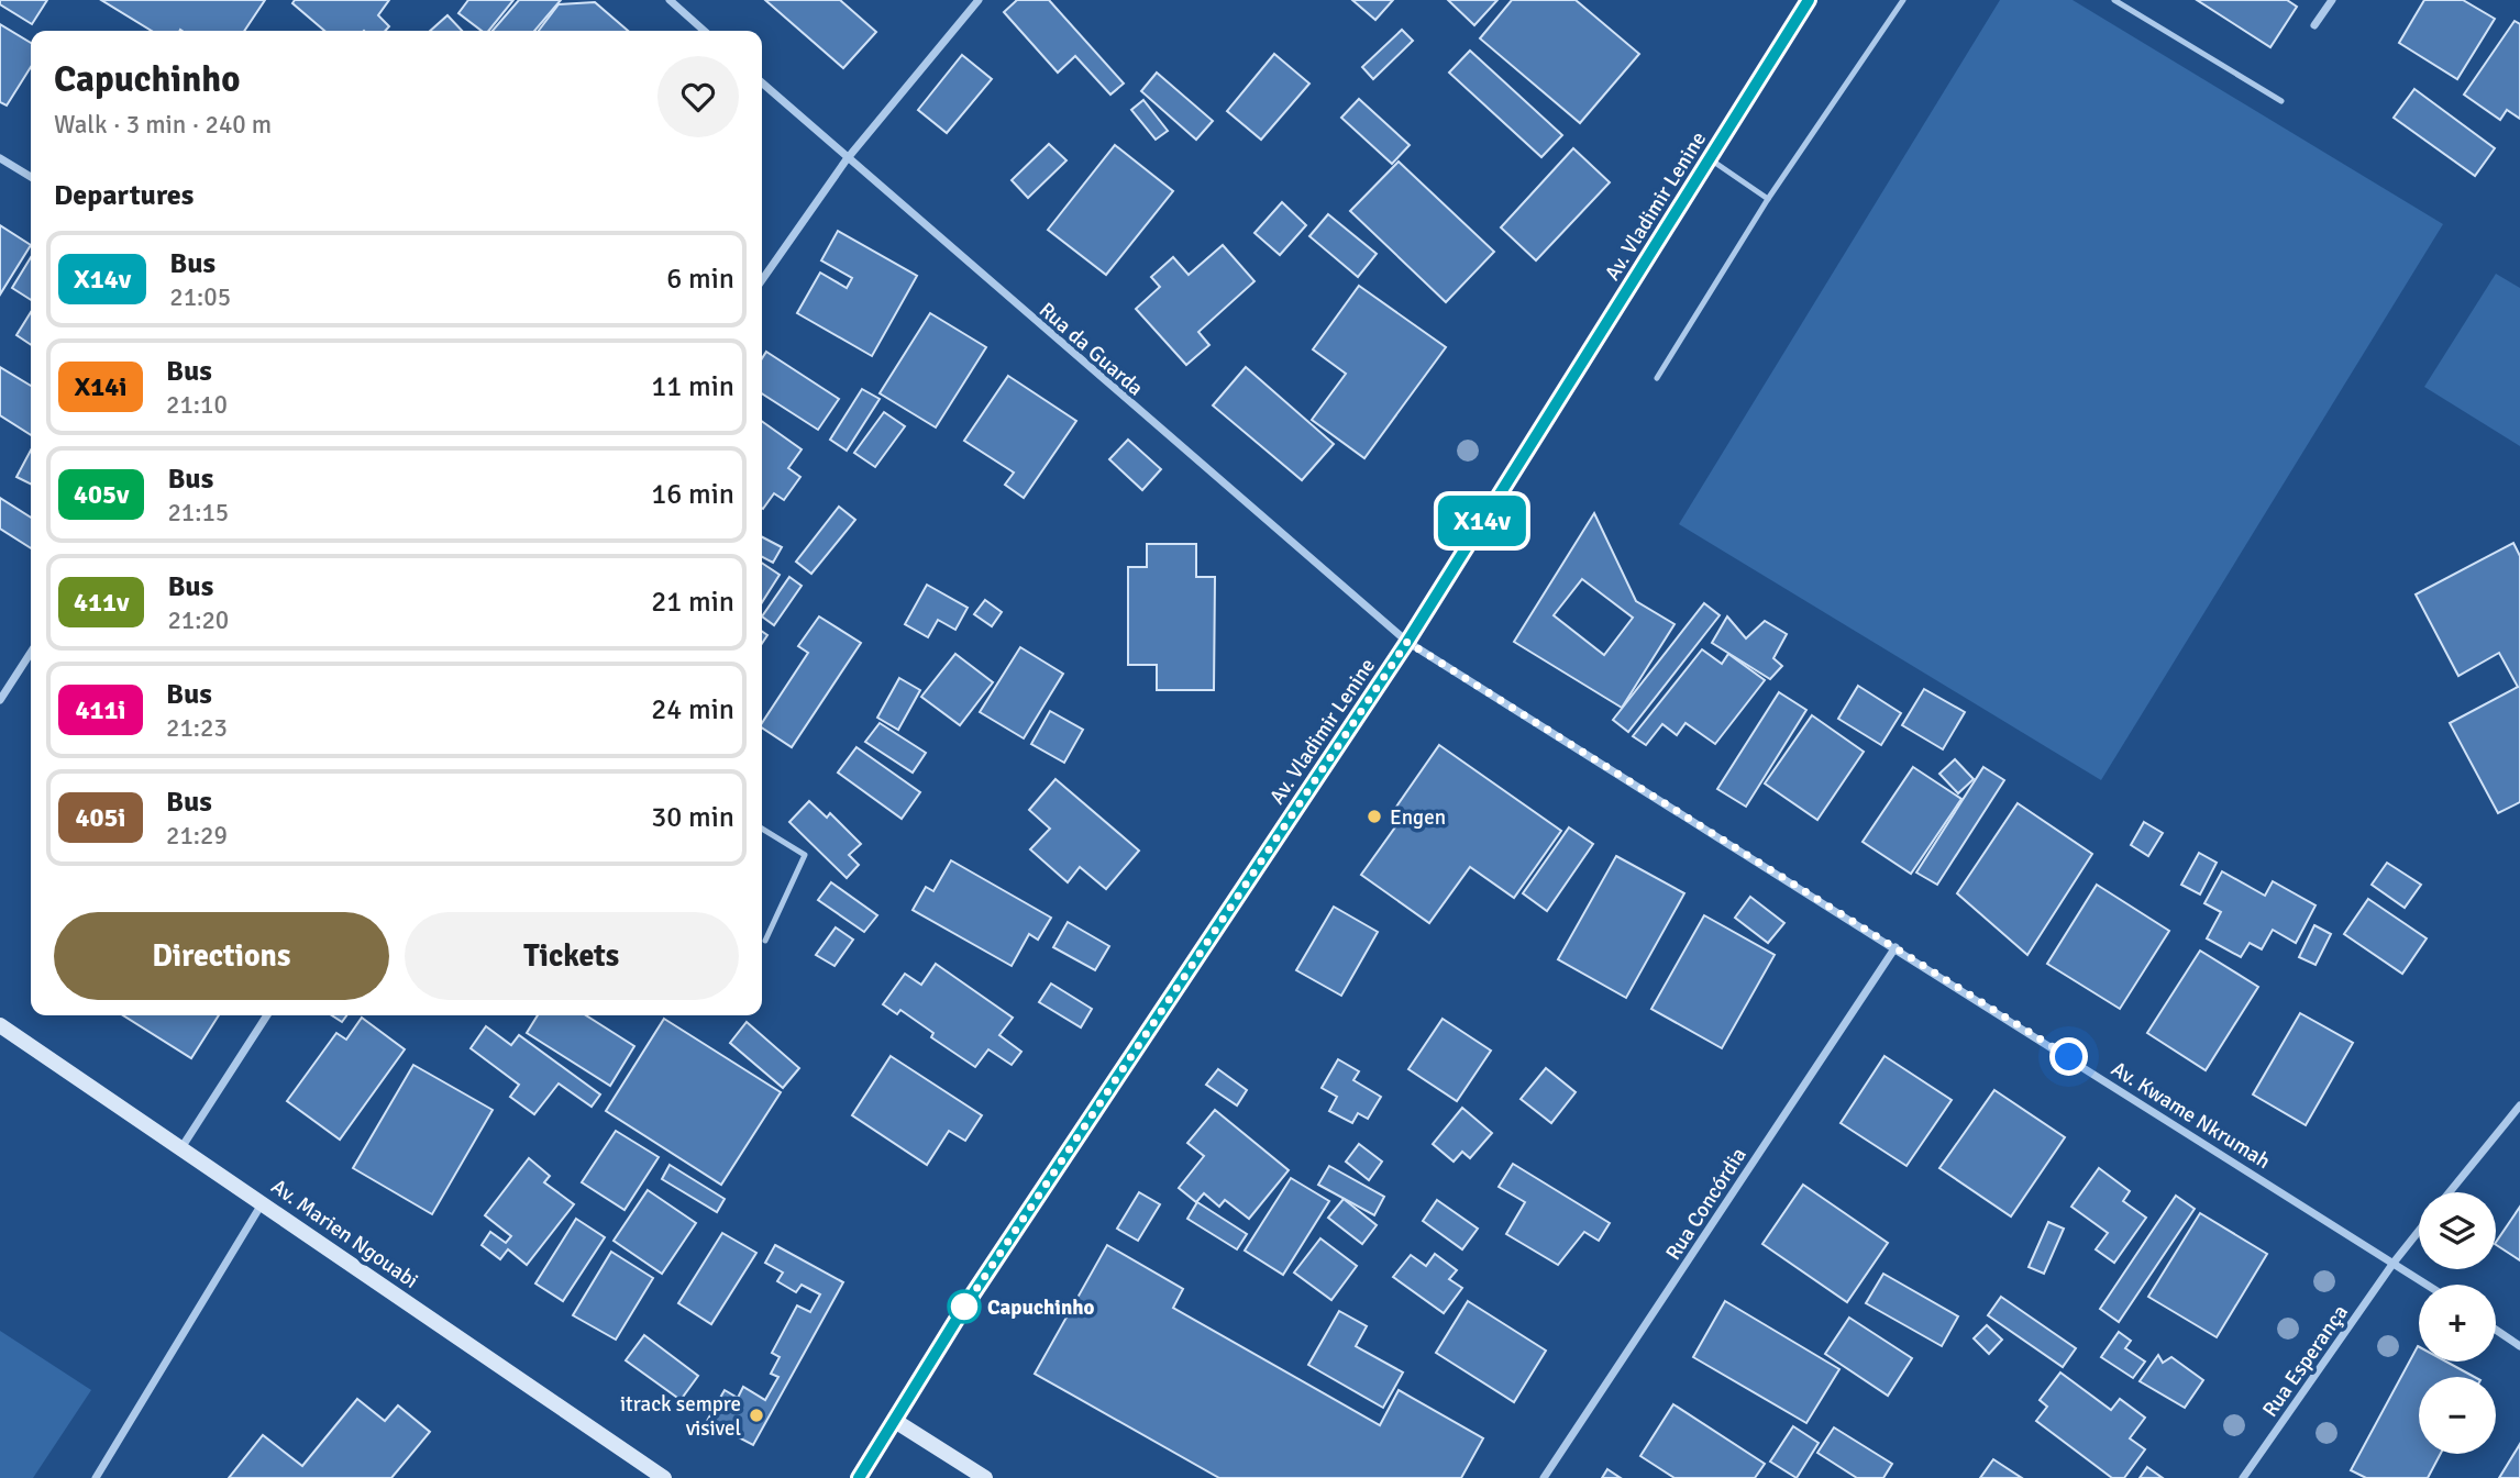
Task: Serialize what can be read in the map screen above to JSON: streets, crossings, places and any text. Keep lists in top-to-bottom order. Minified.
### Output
{"streets":{"main road":["Av. Vladimir Lenine","Av. Marien Ngouabi"],"street":["Rua da Guarda","Av. Kwame Nkrumah","Rua Concórdia","Rua Esperança"]},"crossings":[["Av. Vladimir Lenine","Rua da Guarda"],["Av. Vladimir Lenine","Av. Kwame Nkrumah"],["Rua da Guarda","Av. Kwame Nkrumah"],["Av. Kwame Nkrumah","Rua Concórdia"],["Av. Kwame Nkrumah","Rua Esperança"]],"places":["Engen","Capuchinho","itrack sempre visivel"],"lines":["bus line X14v"],"page":{"on_map":"X14v","heading":[["Capuchinho","Walk · 3 min · 240 m"],"Departures"],"list":[{"mark":"X14v","name":"Bus","note":"21:05","value":"6 min"},{"mark":"X14i","name":"Bus","note":"21:10","value":"11 min"},{"mark":"405v","name":"Bus","note":"21:15","value":"16 min"},{"mark":"411v","name":"Bus","note":"21:20","value":"21 min"},{"mark":"411i","name":"Bus","note":"21:23","value":"24 min"},{"mark":"405i","name":"Bus","note":"21:29","value":"30 min"}],"buttons":["Directions","Tickets"],"map_buttons":["+","−"]}}
